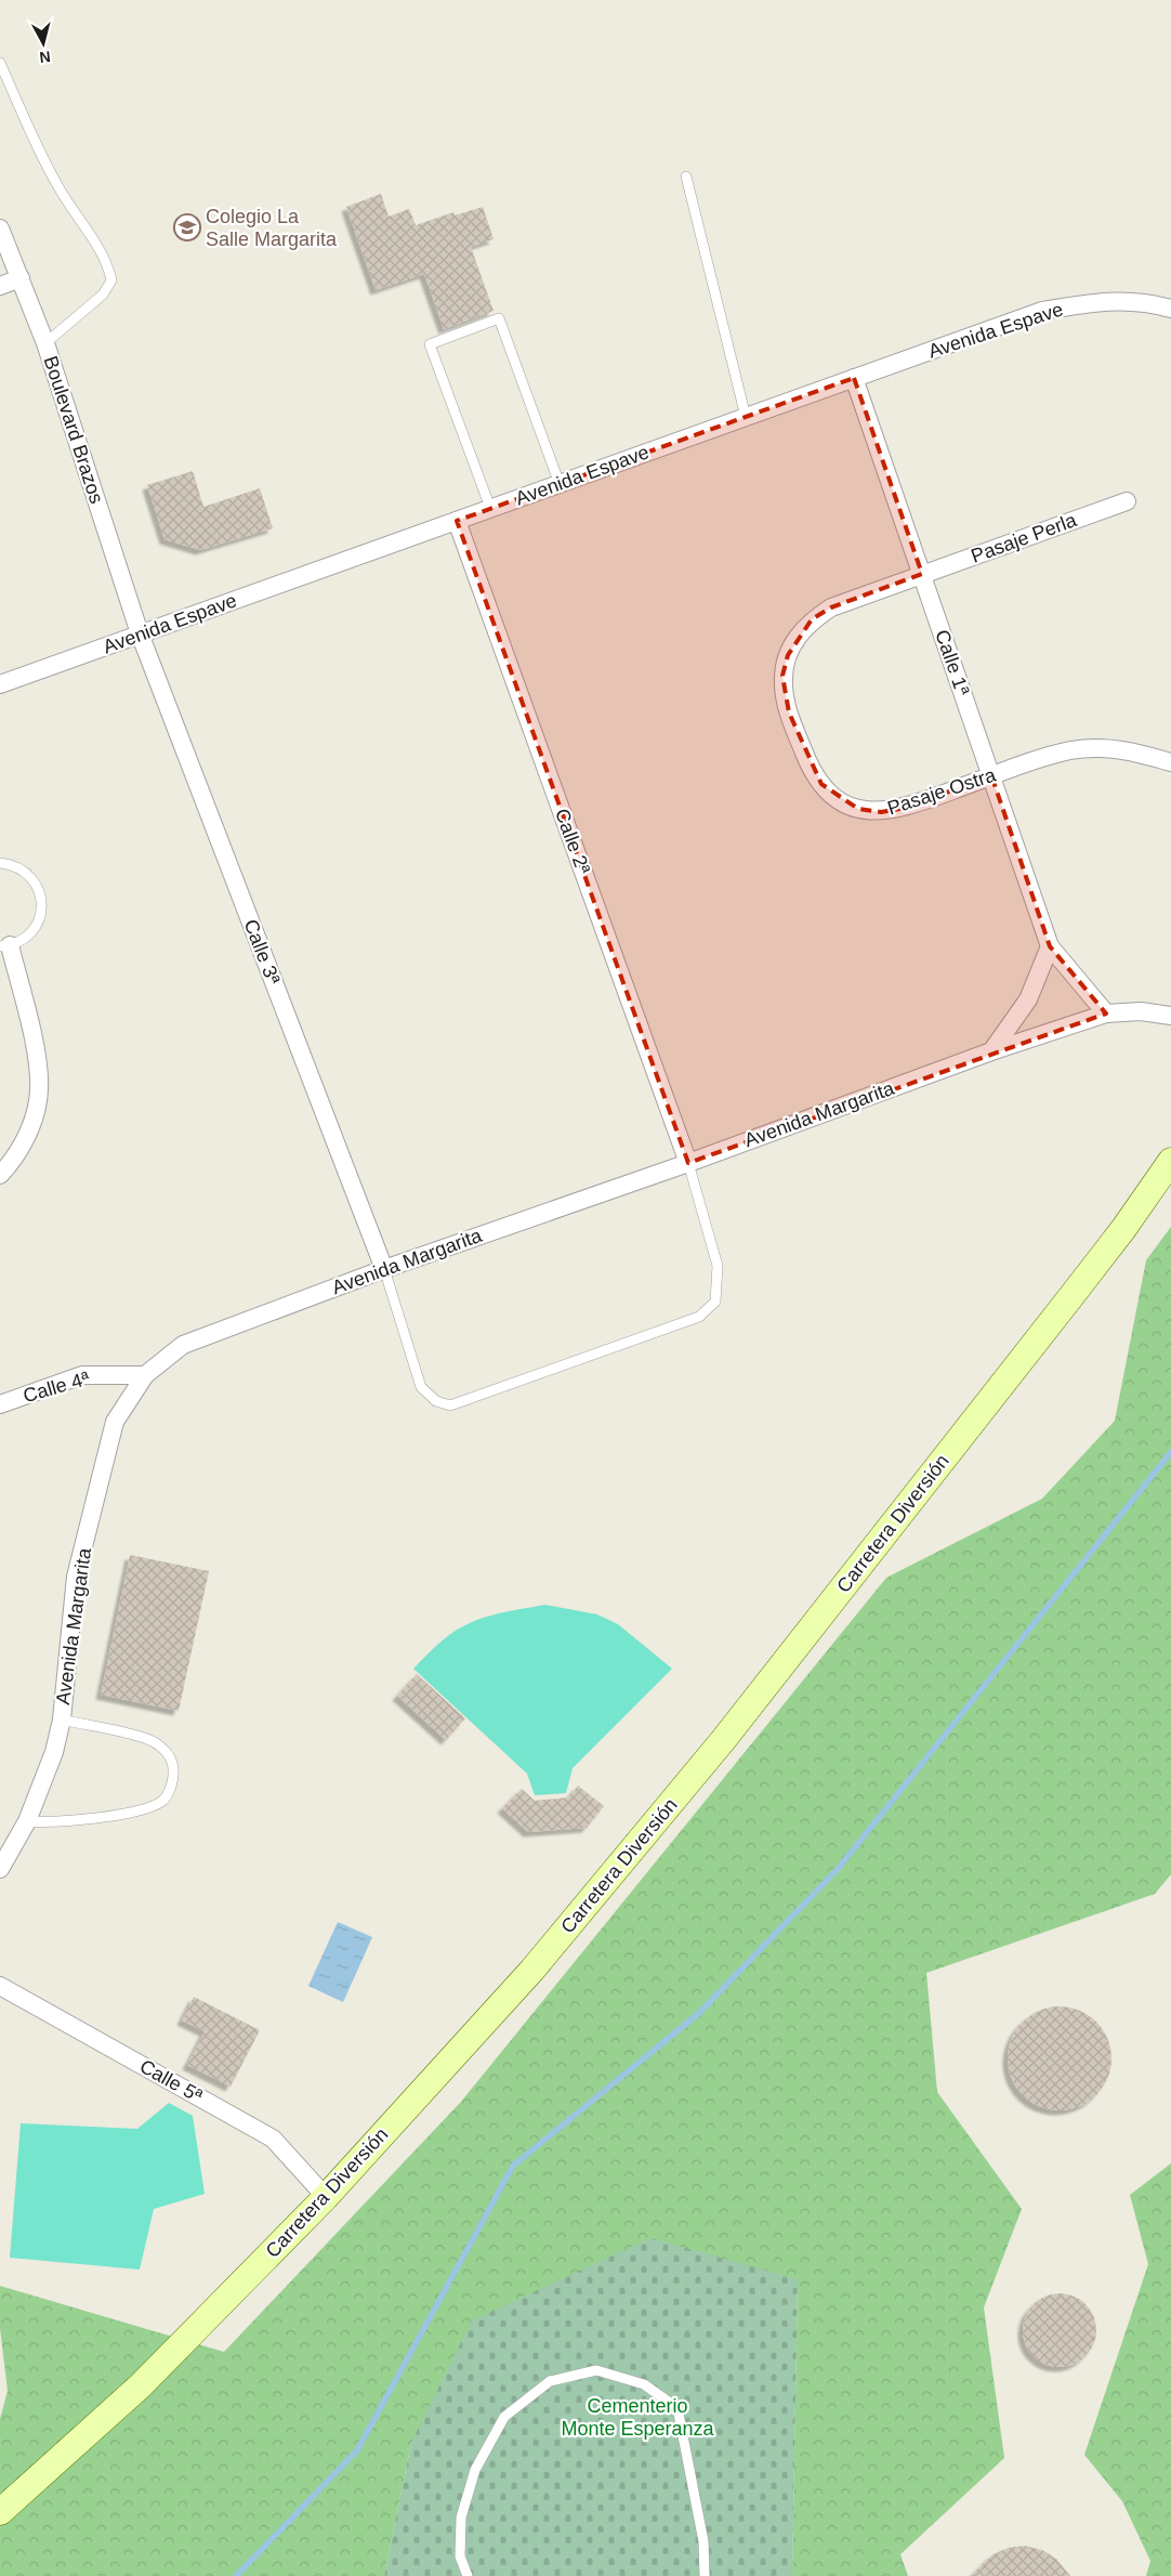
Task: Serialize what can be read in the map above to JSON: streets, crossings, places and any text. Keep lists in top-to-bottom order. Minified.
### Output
{"streets":{"main road":["Carretera Diversión"],"street":["Avenida Espave","Boulevard Brazos","Pasaje Perla","Calle 1ª","Pasaje Ostra","Calle 2ª","Calle 3ª","Avenida Margarita","Calle 4ª","Calle 5ª"]},"crossings":[["Avenida Espave","Boulevard Brazos"],["Avenida Espave","Calle 1ª"],["Avenida Espave","Calle 2ª"],["Avenida Espave","Calle 3ª"],["Boulevard Brazos","Calle 3ª"],["Pasaje Perla","Calle 1ª"],["Pasaje Perla","Pasaje Ostra"],["Calle 1ª","Pasaje Ostra"],["Calle 2ª","Avenida Margarita"],["Calle 3ª","Avenida Margarita"],["Avenida Margarita","Calle 4ª"],["Carretera Diversión","Calle 5ª"]],"parks":["Cementerio Monte Esperanza"],"places":{"school or university":["Colegio La Salle Margarita"]},"north":"bottom"}
